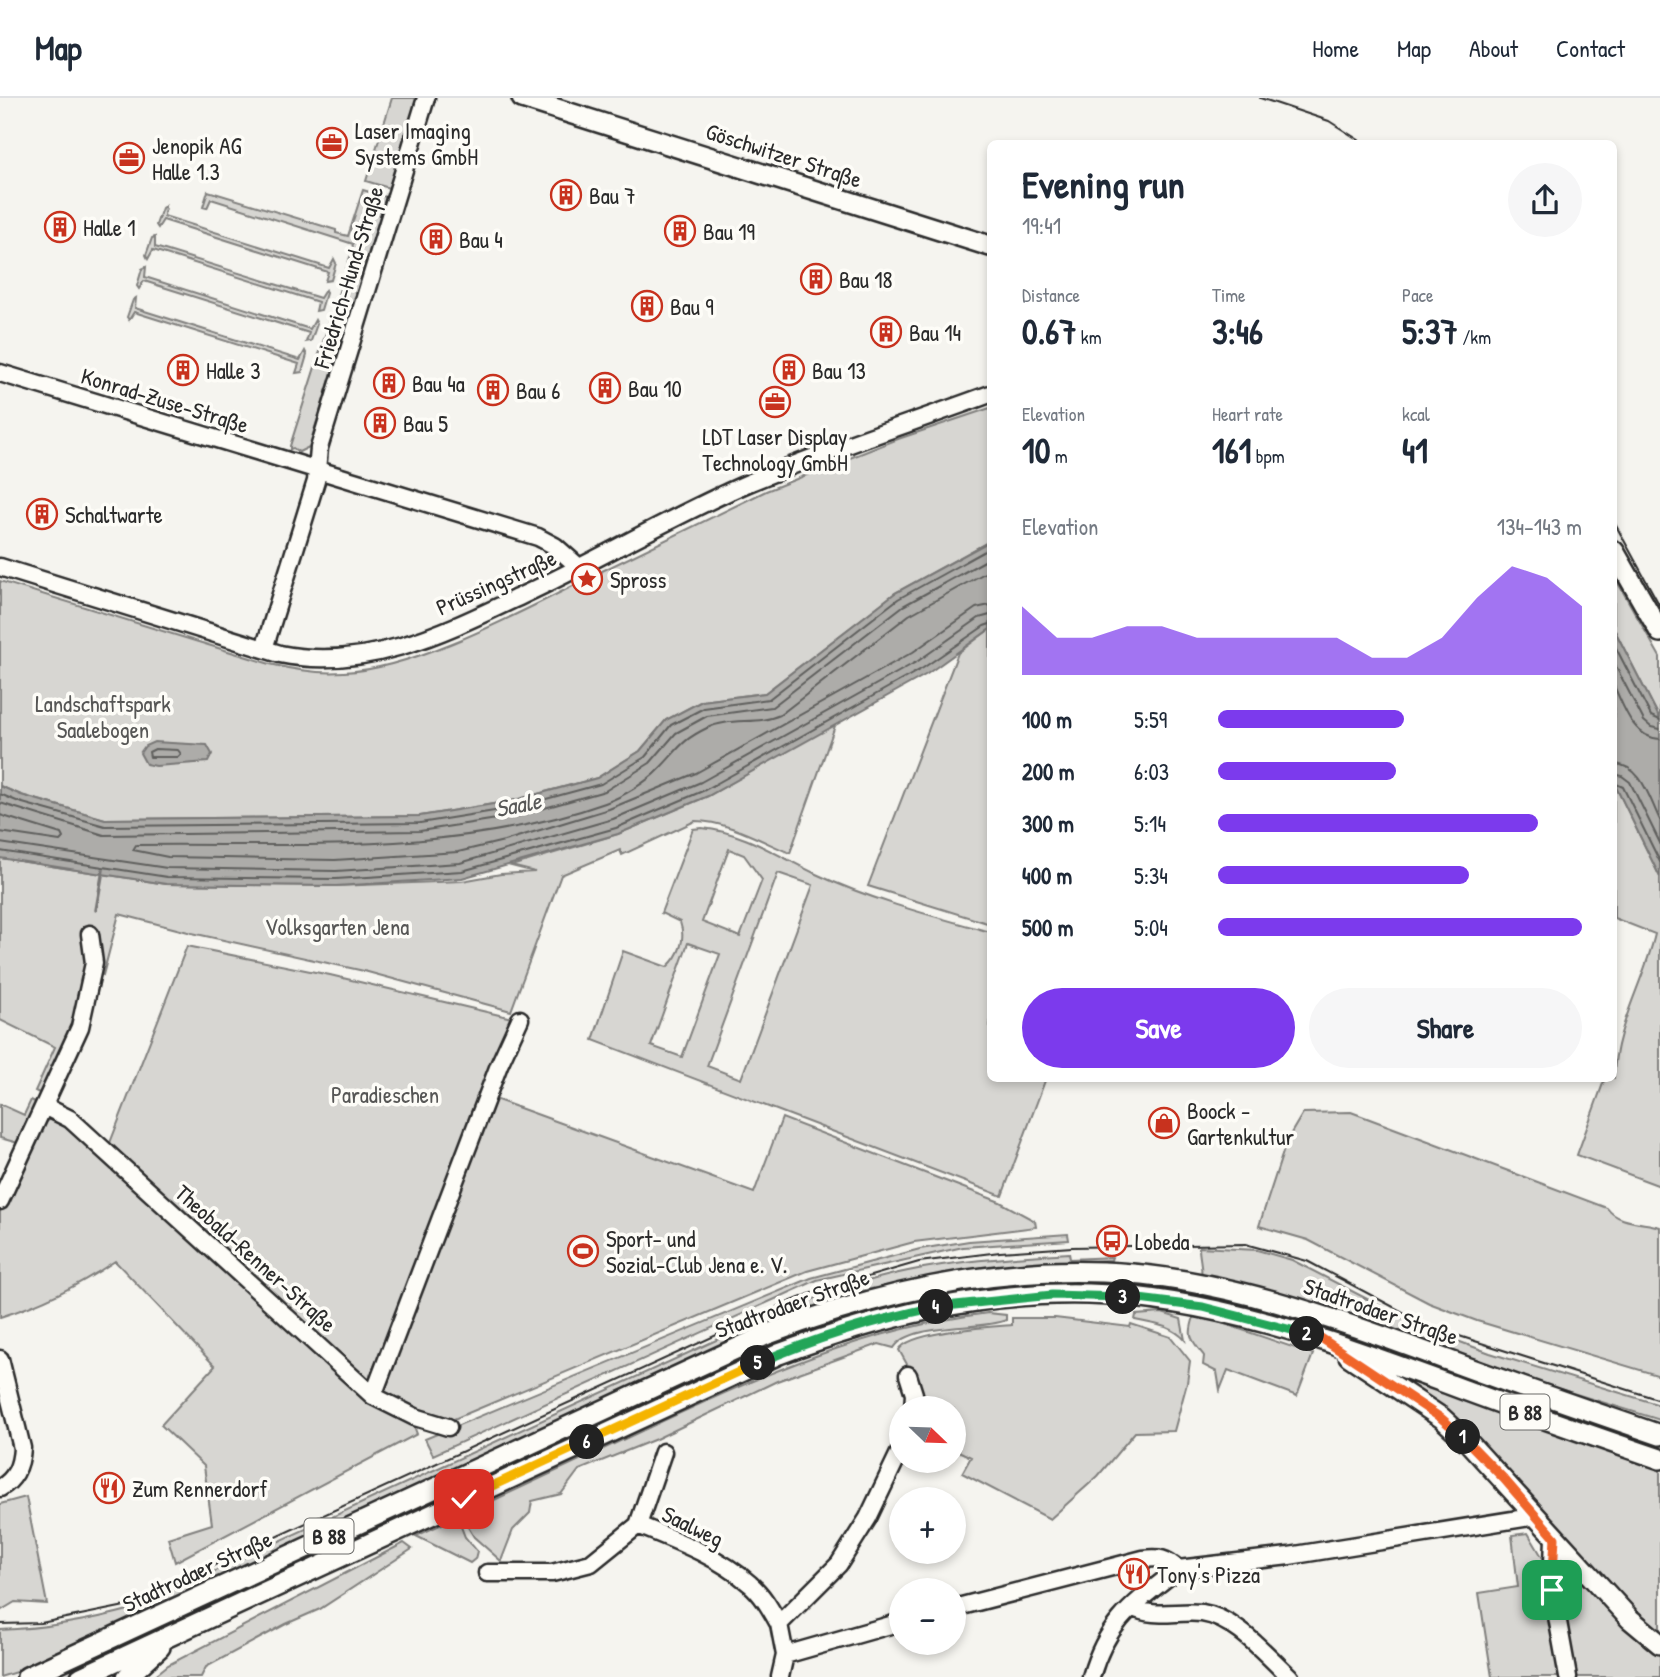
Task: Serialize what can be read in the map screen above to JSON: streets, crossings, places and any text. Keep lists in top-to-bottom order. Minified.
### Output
{"streets":{"main road":["Göschwitzer Straße","Stadtrodaer Straße","B 88"],"street":["Friedrich-Hund-Straße","Konrad-Zuse-Straße","Prüssingstraße","Theobald-Renner-Straße","Saalweg"]},"crossings":[["Friedrich-Hund-Straße","Konrad-Zuse-Straße"],["Friedrich-Hund-Straße","Prüssingstraße"]],"water":["Saale"],"parks":["Landschaftspark Saalebogen","Volksgarten Jena","Paradieschen"],"places":{"office":["Laser Imaging Systems GmbH","Jenopik AG Halle 1.3","LDT Laser Display Technology GmbH"],"building":["Bau 7","Halle 1","Bau 19","Bau 4","Bau 18","Bau 9","Bau 14","Halle 3","Bau 13","Bau 4a","Bau 10","Bau 6","Bau 5","Schaltwarte"],"place":["Spross"],"shop":["Boock - Gartenkultur"],"bus stop":["Lobeda"],"sports":["Sport- und Sozial-Club Jena e. V."],"restaurant":["Zum Rennerdorf","Tony's Pizza"]},"north":"bottom right","page":{"header":"Map","nav":["Home","Map","About","Contact"],"heading":["Evening run","19:41"],"stats":[["Distance","0.67 km"],["Time","3:46"],["Pace","5:37 /km"],["Elevation","10 m"],["Heart rate","161 bpm"],["kcal","41"]],"chart":["Elevation","134–143 m"],"list":[{"name":"100 m","note":"5:59"},{"name":"200 m","note":"6:03"},{"name":"300 m","note":"5:14"},{"name":"400 m","note":"5:34"},{"name":"500 m","note":"5:04"}],"buttons":["Save","Share"],"pins":["3","4","2","5","1","6"],"map_buttons":["+","−"]}}
